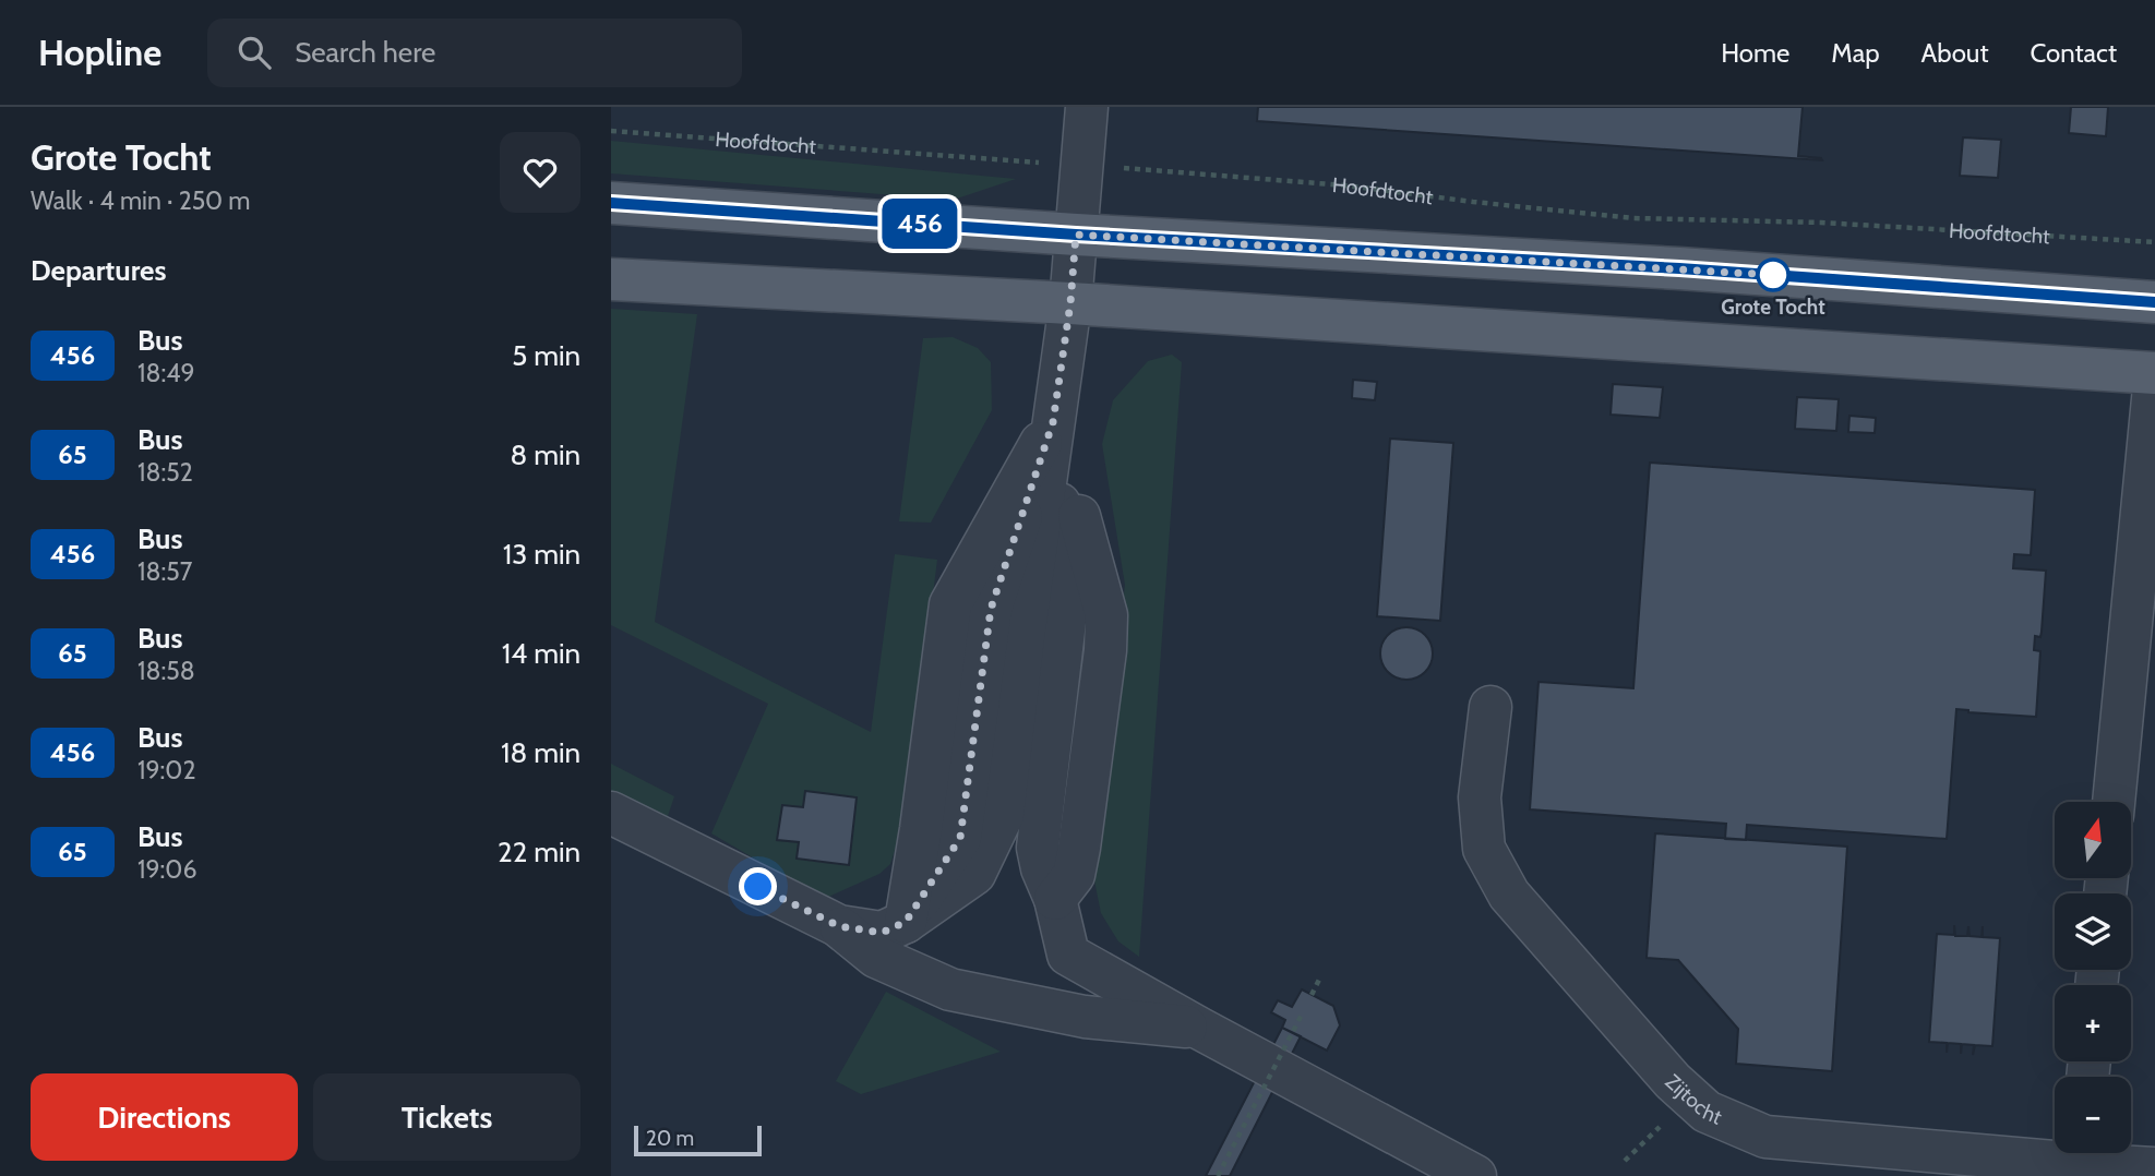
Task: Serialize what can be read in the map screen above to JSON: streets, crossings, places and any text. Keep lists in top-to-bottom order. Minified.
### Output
{"streets":{"street":["Zijtocht"],"path":["Hoofdtocht"]},"places":["Grote Tocht"],"lines":["bus line 456"],"scale_bar":"20 m","north":"top","page":{"header":"Hopline","search":"Search here","nav":["Home","Map","About","Contact"],"heading":[["Grote Tocht","Walk · 4 min · 250 m"],"Departures"],"on_map":"456","list":[{"mark":"456","name":"Bus","note":"18:49","value":"5 min"},{"mark":"65","name":"Bus","note":"18:52","value":"8 min"},{"mark":"456","name":"Bus","note":"18:57","value":"13 min"},{"mark":"65","name":"Bus","note":"18:58","value":"14 min"},{"mark":"456","name":"Bus","note":"19:02","value":"18 min"},{"mark":"65","name":"Bus","note":"19:06","value":"22 min"}],"map_buttons":["+","−"],"buttons":["Directions","Tickets"],"scale":"20 m"}}
